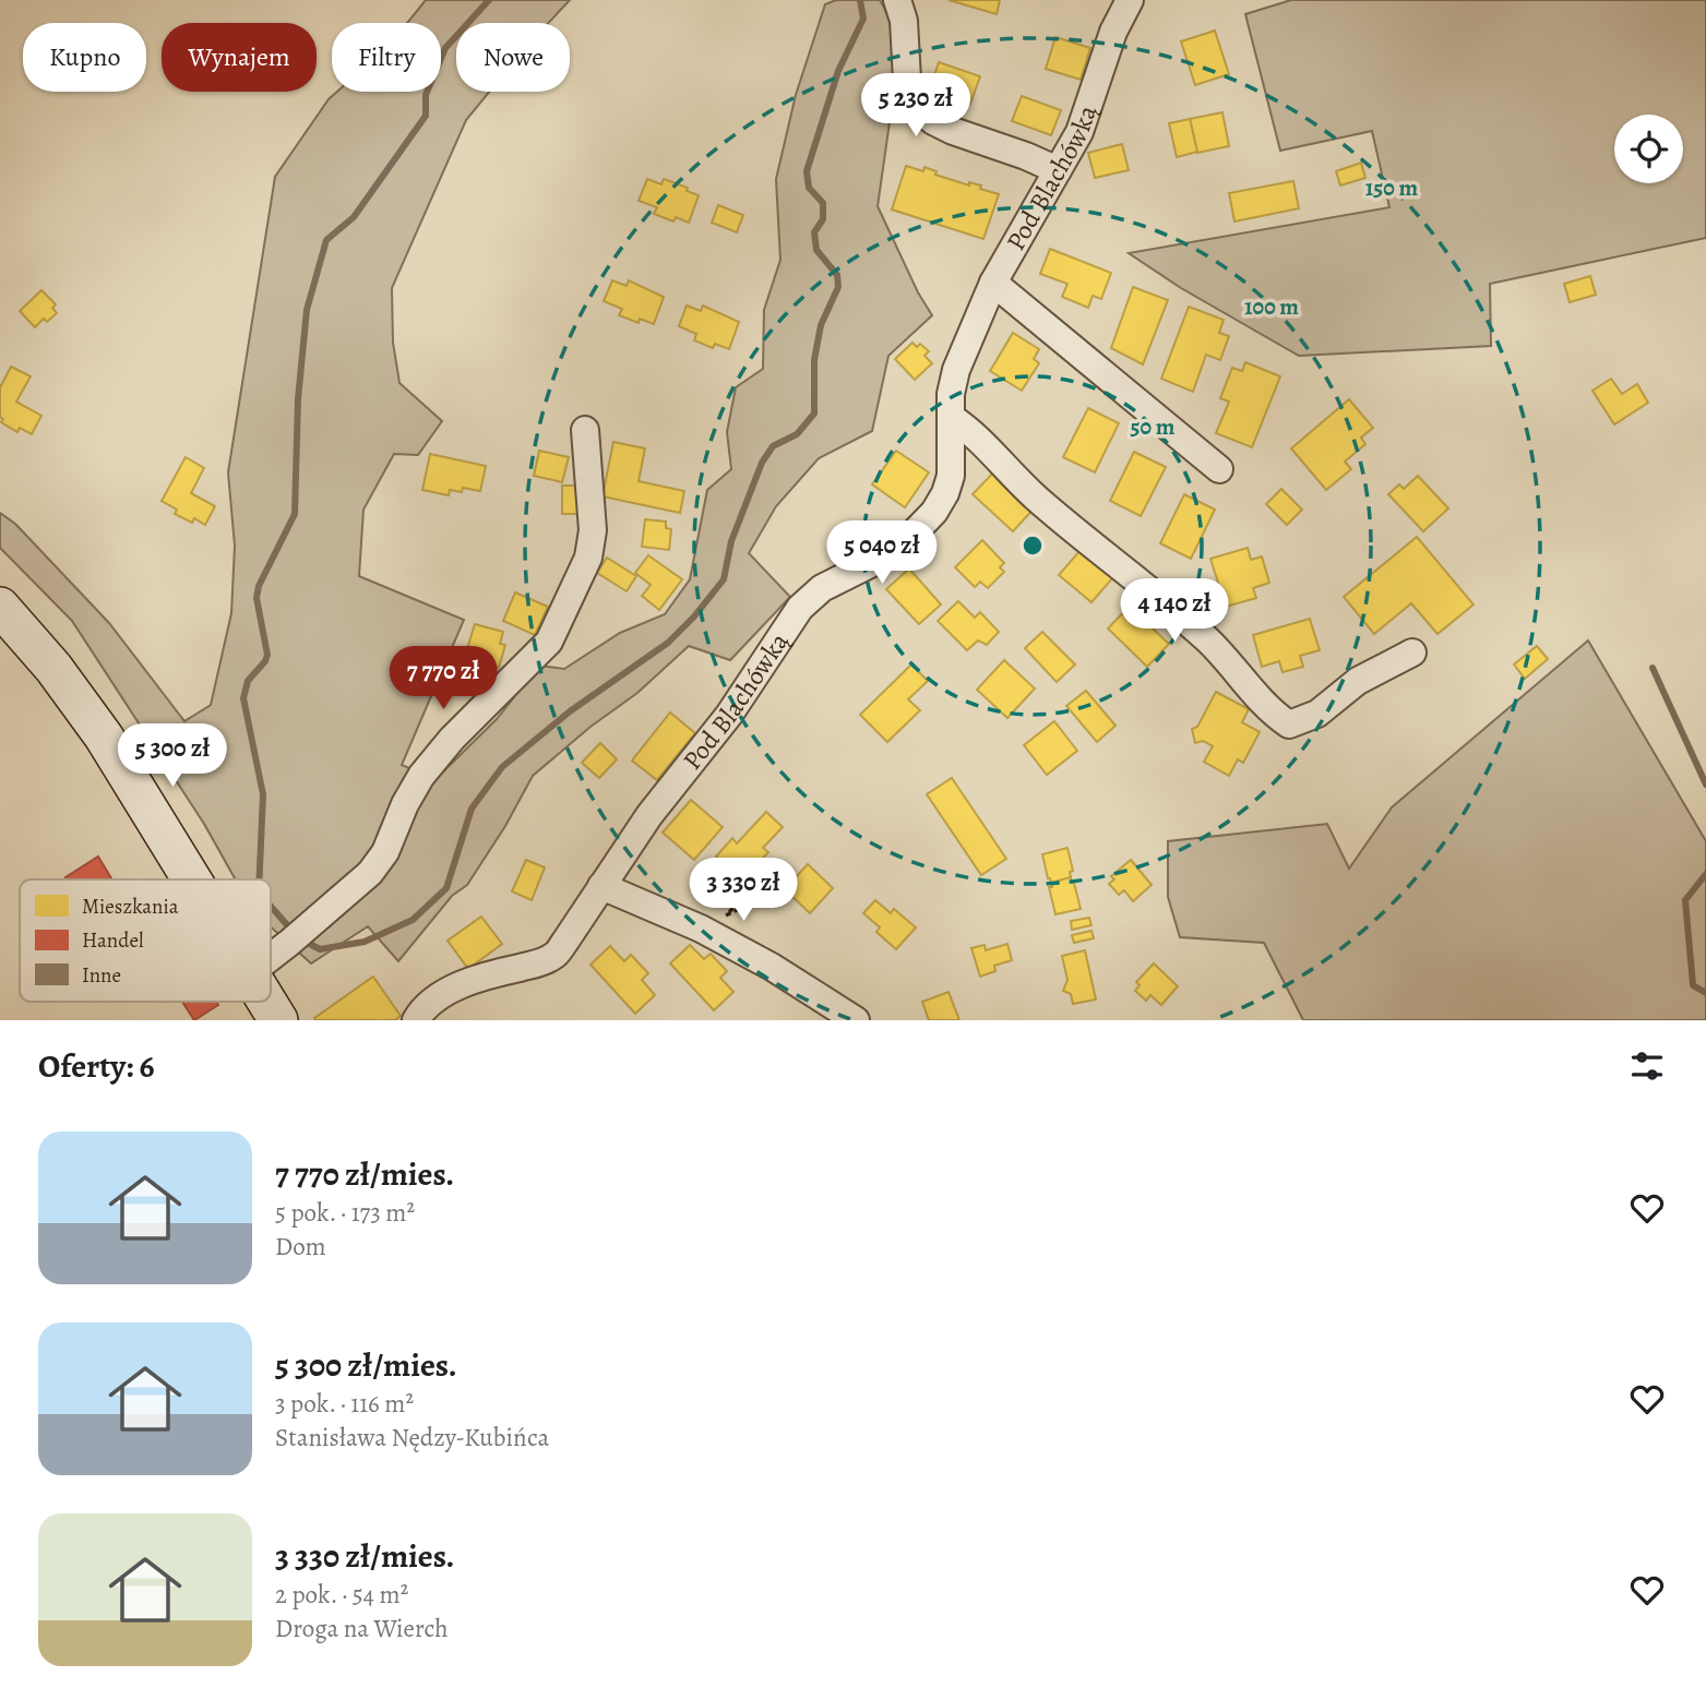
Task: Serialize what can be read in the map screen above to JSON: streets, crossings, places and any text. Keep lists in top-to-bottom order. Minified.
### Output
{"streets":{"street":["Pod Blachówką"]},"legend":["Mieszkania","Handel","Inne"],"page":{"chip":["Kupno","Wynajem","Filtry","Nowe"],"price":["5 230 zł","5 040 zł","4 140 zł","7 770 zł","5 300 zł","3 330 zł"],"heading":"Oferty: 6","list":[{"name":"7 770 zł/mies.","note":"5 pok. · 173 m² · Dom"},{"name":"5 300 zł/mies.","note":"3 pok. · 116 m² · Stanisława Nędzy-Kubińca"},{"name":"3 330 zł/mies.","note":"2 pok. · 54 m² · Droga na Wierch"}]},"rings":["150 m","100 m","50 m"]}
